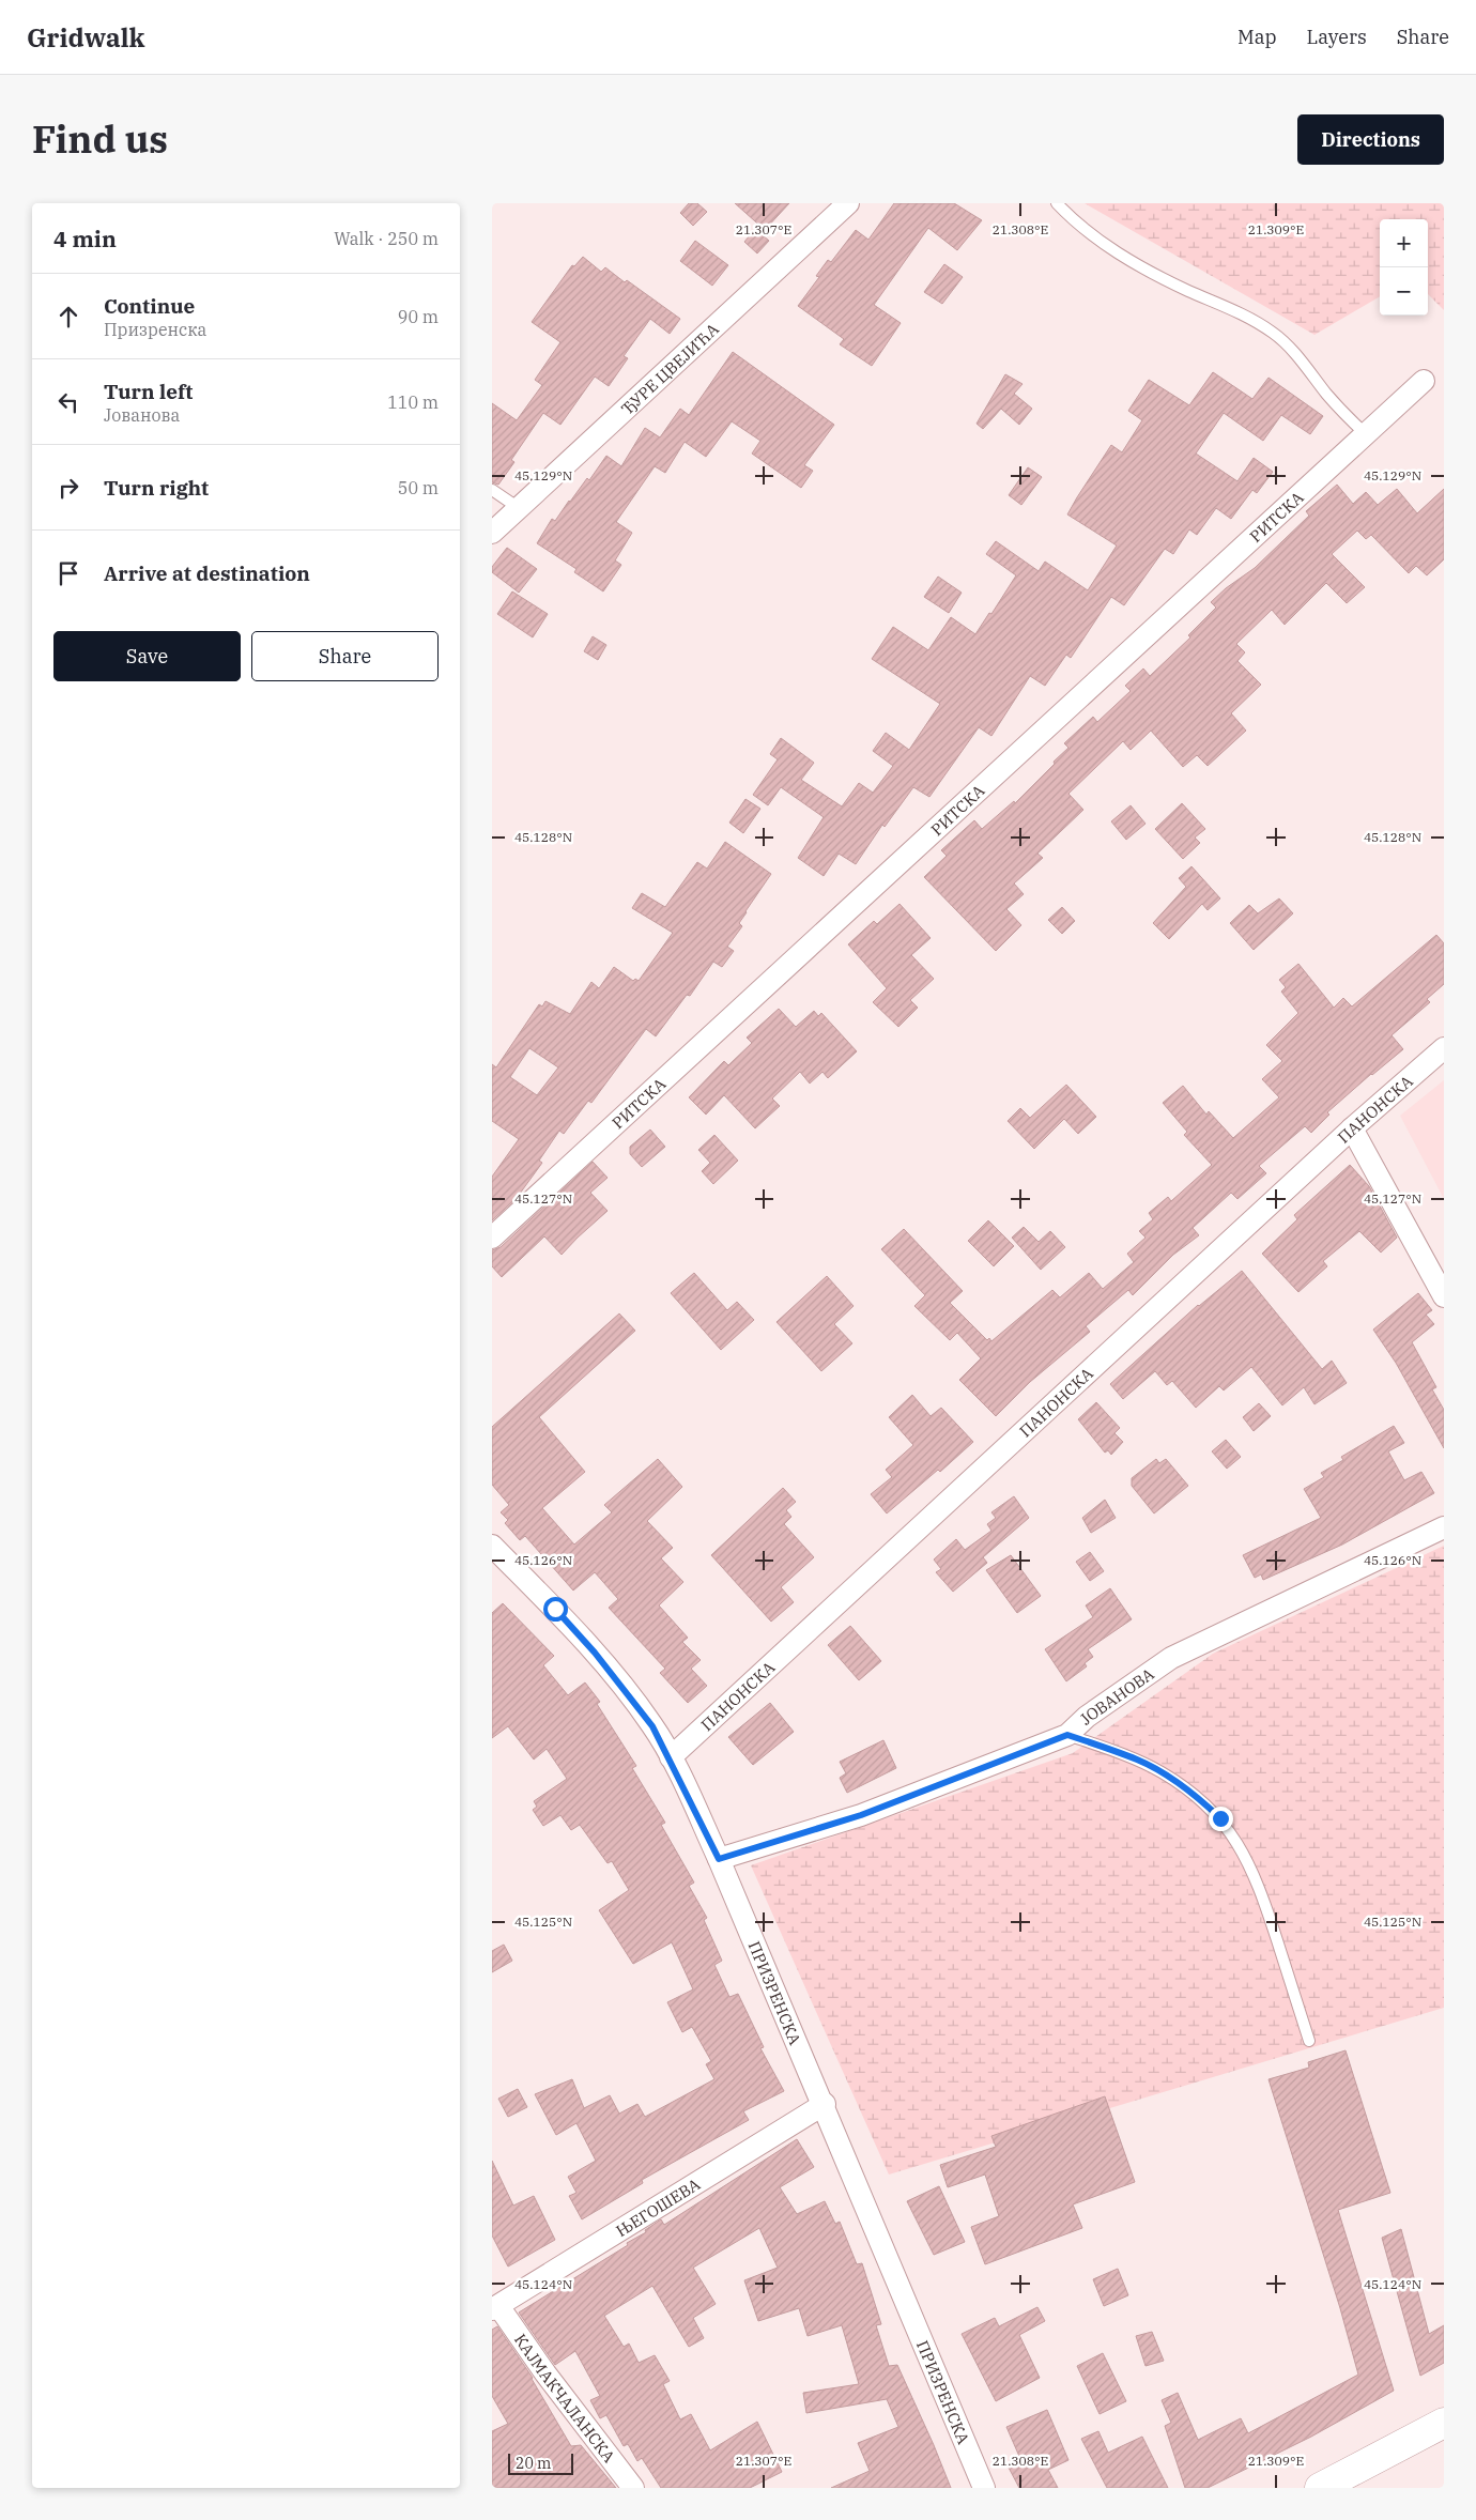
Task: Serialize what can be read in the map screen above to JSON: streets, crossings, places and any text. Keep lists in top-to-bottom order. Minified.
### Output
{"streets":{"street":["ЂУРЕ ЦВЕЈИЋА","РИТСКА","ПАНОНСКА","ЈОВАНОВА","ПРИЗРЕНСКА","ЊЕГОШЕВА","КАЈМАКЧАЛАНСКА"]},"crossings":[["ПАНОНСКА","ПРИЗРЕНСКА"],["ЈОВАНОВА","ПРИЗРЕНСКА"],["ПРИЗРЕНСКА","ЊЕГОШЕВА"],["ЊЕГОШЕВА","КАЈМАКЧАЛАНСКА"]],"scale_bar":"20 m","page":{"header":"Gridwalk","nav":["Map","Layers","Share"],"title":"Find us","buttons":["Directions",["Save","Share"]],"heading":["4 min","Walk · 250 m"],"map_buttons":["+","−"],"list":[["Continue","Призренска","90 m"],["Turn left","Јованова","110 m"],["Turn right","50 m"],"Arrive at destination"],"scale":"20 m"},"coordinates":["21.307°E","21.308°E","21.309°E","45.129°N","45.128°N","45.127°N","45.126°N","45.125°N","45.124°N"]}
